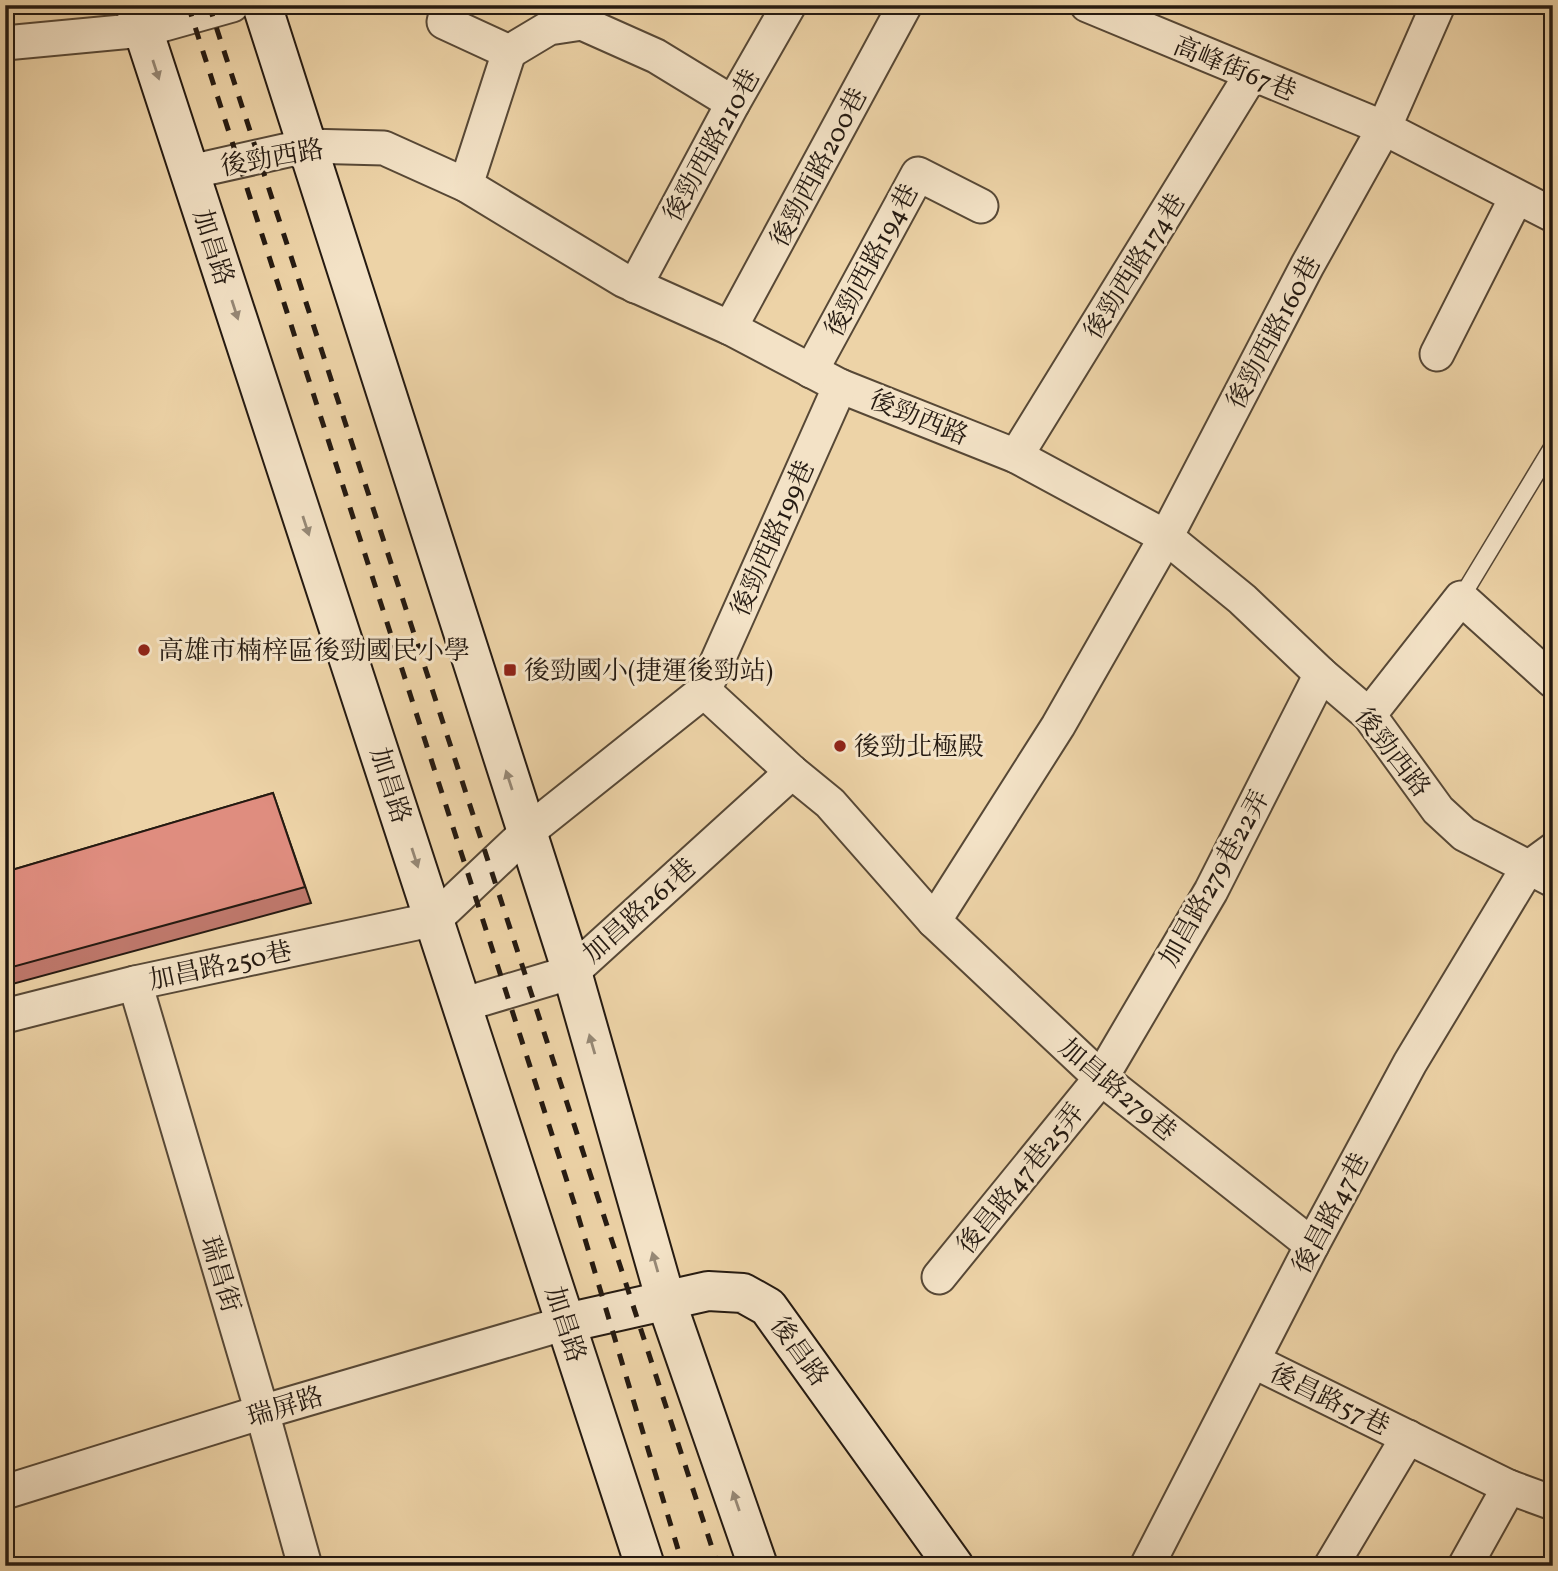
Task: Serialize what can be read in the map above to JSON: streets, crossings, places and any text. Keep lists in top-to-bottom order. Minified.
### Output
{"streets":{"street":["高峰街67巷","後勁西路210巷","後勁西路","後勁西路200巷","加昌路","後勁西路194巷","後勁西路174巷","後勁西路160巷","後勁西路199巷","加昌路279巷22弄","加昌路261巷","加昌路250巷","加昌路279巷","後昌路47巷25弄","後昌路47巷","瑞昌街","後昌路","後昌路57巷","瑞屏路"]},"crossings":[["高峰街67巷","後勁西路174巷"],["高峰街67巷","後勁西路160巷"],["後勁西路210巷","後勁西路"],["後勁西路","後勁西路200巷"],["後勁西路","加昌路"],["後勁西路","後勁西路194巷"],["後勁西路","後勁西路174巷"],["後勁西路","後勁西路160巷"],["後勁西路","後勁西路199巷"],["後勁西路","加昌路279巷22弄"],["後勁西路","後昌路47巷"],["加昌路","加昌路261巷"],["加昌路","加昌路250巷"],["加昌路","後昌路"],["加昌路","瑞屏路"],["後勁西路199巷","加昌路279巷"],["加昌路279巷22弄","加昌路279巷"],["加昌路279巷22弄","後昌路47巷25弄"],["加昌路261巷","加昌路279巷"],["加昌路250巷","瑞昌街"],["加昌路279巷","後昌路47巷25弄"],["加昌路279巷","後昌路47巷"],["後昌路47巷","後昌路57巷"],["瑞昌街","瑞屏路"],["後昌路","瑞屏路"]],"places":{"other":["高雄市楠梓區後勁國民小學","後勁北極殿"],"transit":["後勁國小(捷運後勁站)"]}}
